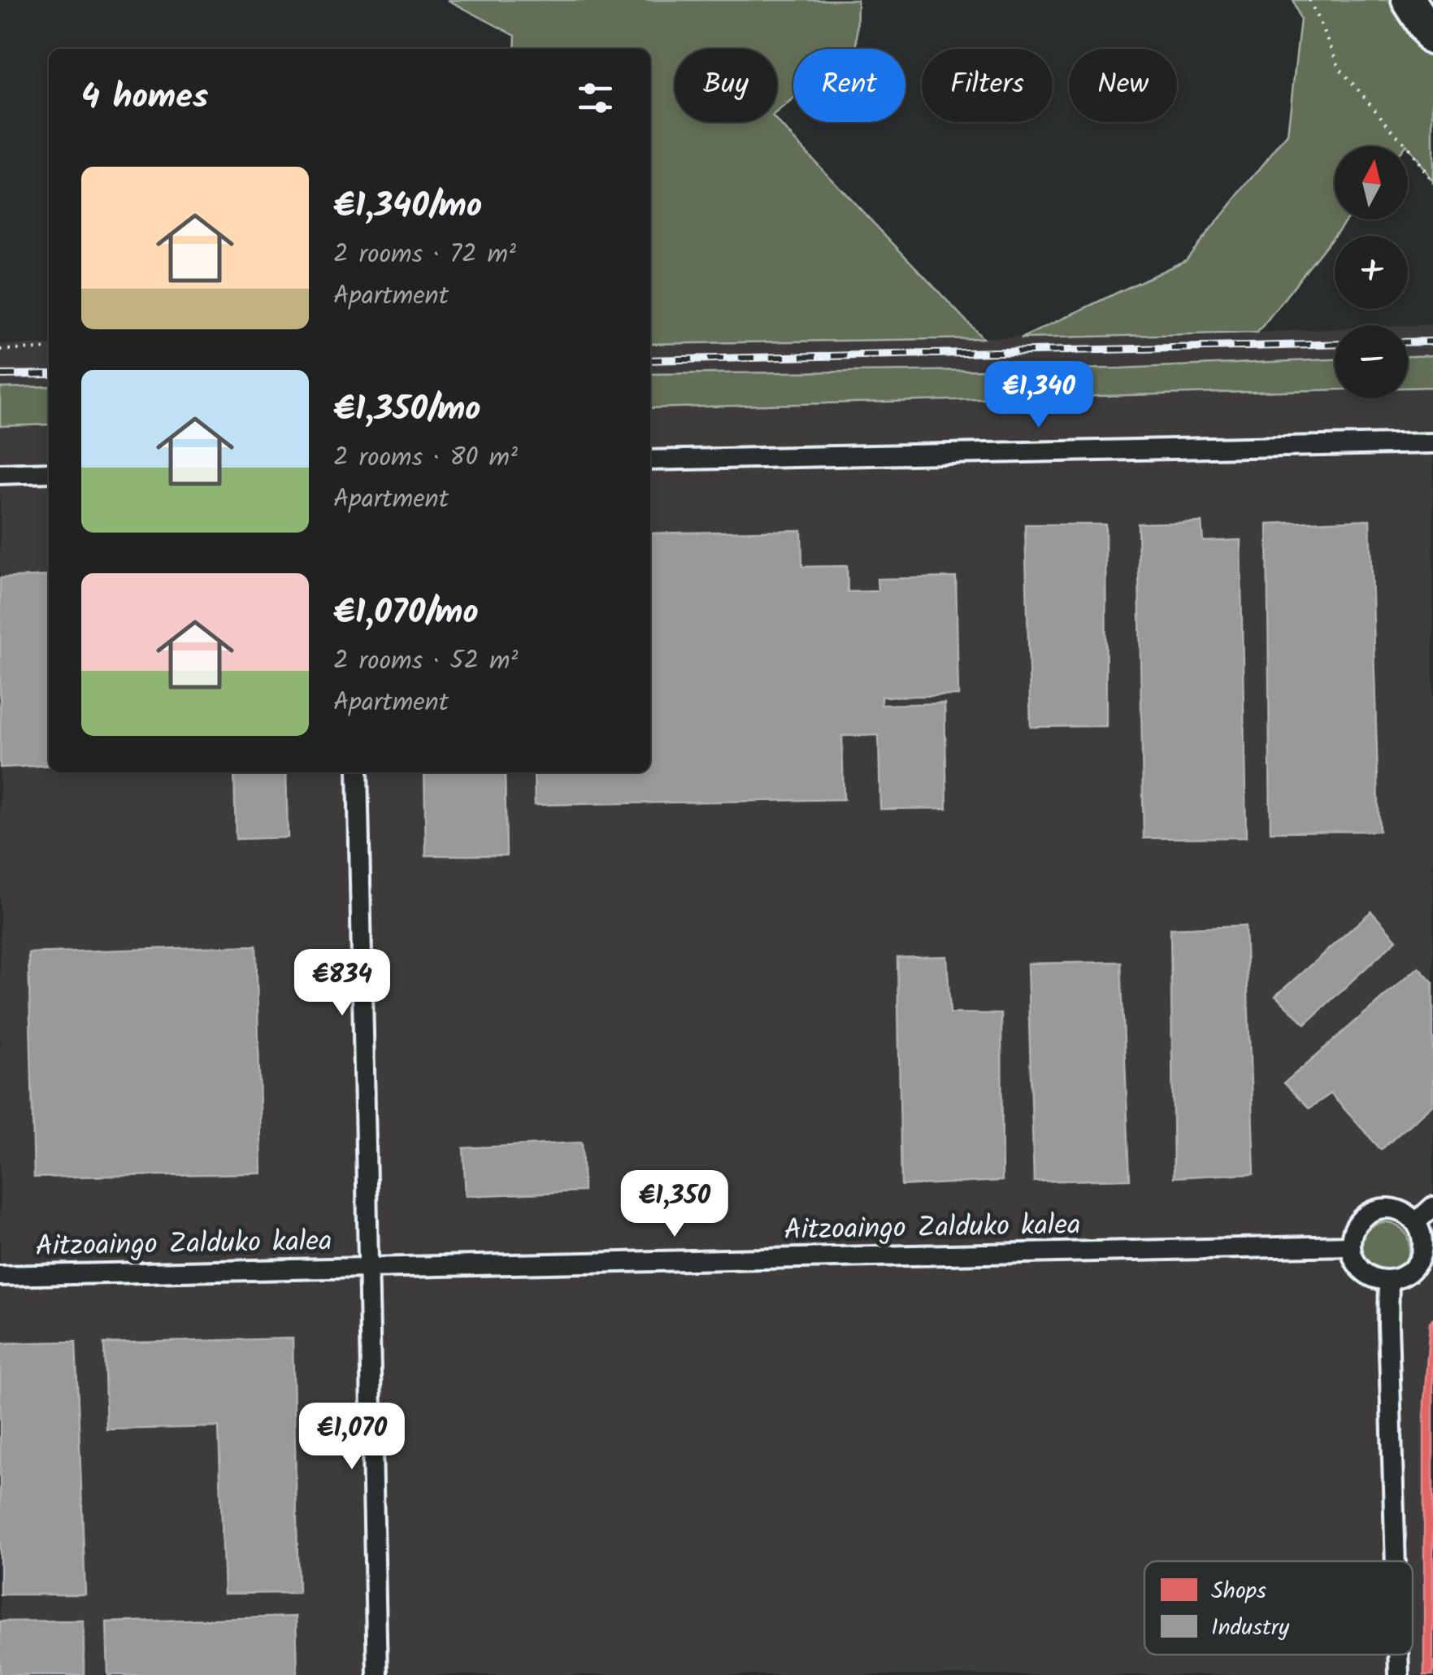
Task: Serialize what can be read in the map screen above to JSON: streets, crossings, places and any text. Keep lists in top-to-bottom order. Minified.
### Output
{"streets":{"street":["Aitzoaingo Zalduko kalea"]},"legend":["Shops","Industry"],"north":"top","page":{"chip":["Buy","Rent","Filters","New"],"heading":"4 homes","map_buttons":["+","−"],"list":[{"name":"€1,340/mo","note":"2 rooms · 72 m² · Apartment"},{"name":"€1,350/mo","note":"2 rooms · 80 m² · Apartment"},{"name":"€1,070/mo","note":"2 rooms · 52 m² · Apartment"}],"price":["€1,340","€834","€1,350","€1,070"]}}
